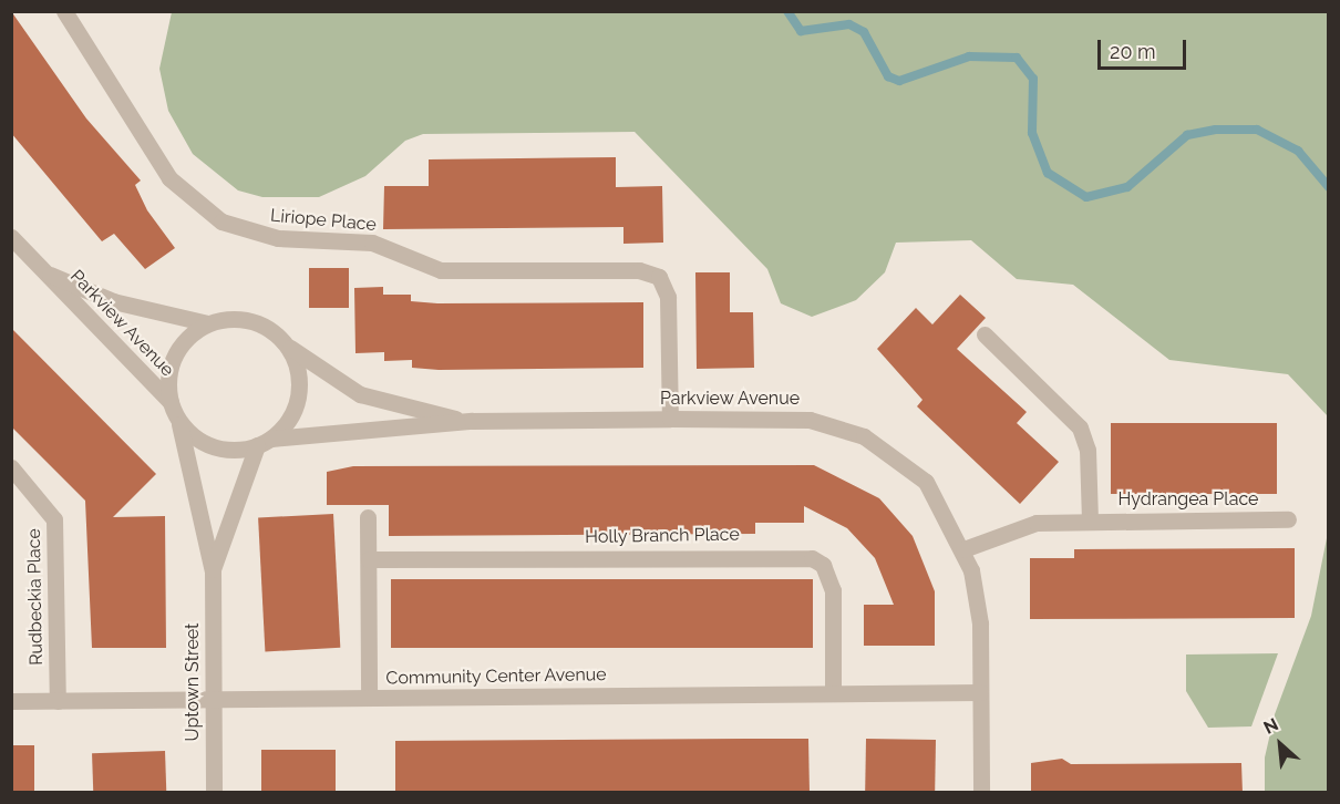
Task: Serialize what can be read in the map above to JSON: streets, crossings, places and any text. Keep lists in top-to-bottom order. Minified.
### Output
{"streets":{"street":["Liriope Place","Parkview Avenue","Hydrangea Place","Holly Branch Place","Rudbeckia Place","Community Center Avenue","Uptown Street"]},"crossings":[["Liriope Place","Parkview Avenue"],["Parkview Avenue","Hydrangea Place"],["Parkview Avenue","Community Center Avenue"],["Parkview Avenue","Uptown Street"],["Holly Branch Place","Community Center Avenue"],["Rudbeckia Place","Community Center Avenue"],["Community Center Avenue","Uptown Street"]],"scale_bar":"20 m","north":"top left"}
